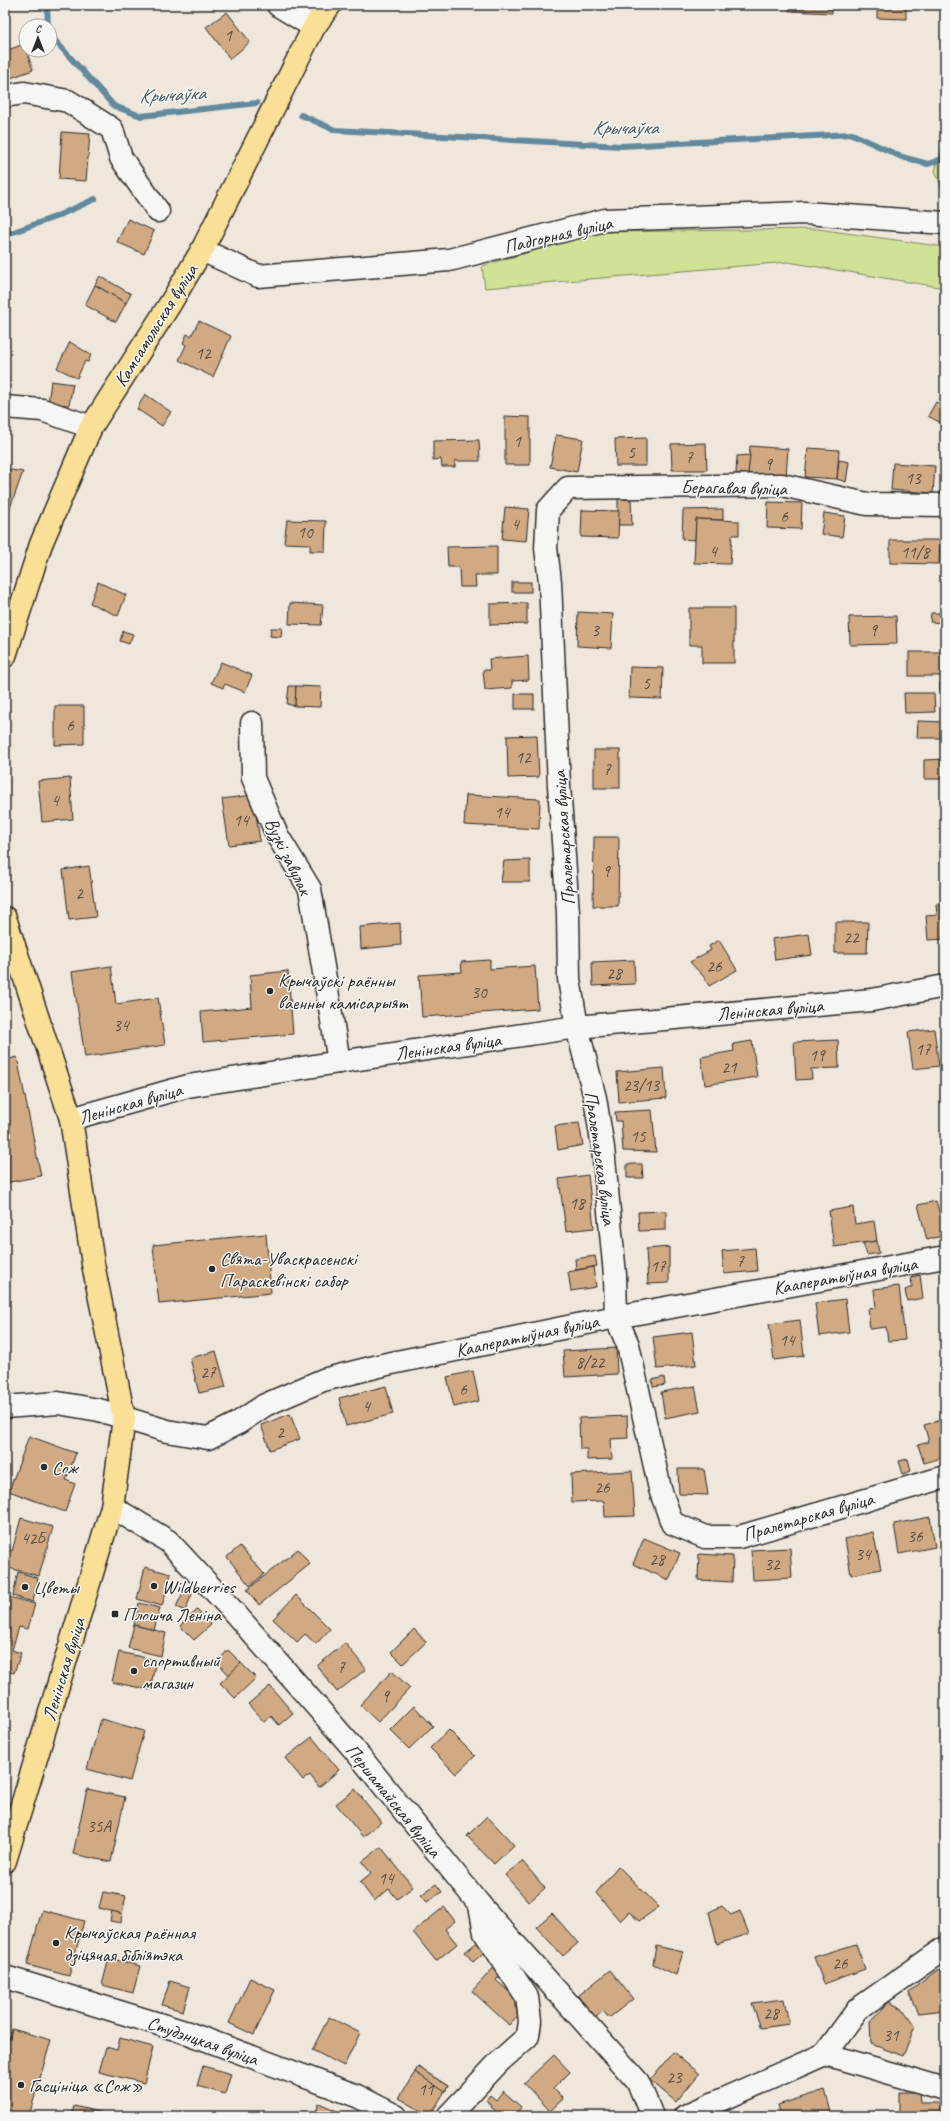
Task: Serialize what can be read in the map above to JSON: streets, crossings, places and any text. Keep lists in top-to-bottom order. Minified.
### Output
{"streets":{"main road":["Камсамольская вуліца","Ленінская вуліца"],"street":["Падгорная вуліца","Берагавая вуліца","Пралетарская вуліца","Вузкі завулак","Кааператыўная вуліца","Першамайская вуліца","Студэнцкая вуліца"]},"crossings":[["Падгорная вуліца","Камсамольская вуліца"],["Берагавая вуліца","Пралетарская вуліца"],["Пралетарская вуліца","Ленінская вуліца"],["Пралетарская вуліца","Кааператыўная вуліца"],["Вузкі завулак","Ленінская вуліца"],["Ленінская вуліца","Кааператыўная вуліца"],["Ленінская вуліца","Першамайская вуліца"]],"water":["Крычаўка"],"places":{"other":["Крычаўскі раённы ваенны камісарыят","Свята-Уваскрасенскі Параскевінскі сабор","Сож","Wildberries","Цветы","спортивный магазин","Крычаўская раённая дзіцячая бібліятэка","Гасцініца «Сож»"],"transit":["Плошча Леніна"]},"house_numbers":["1","12","1","5","7","9","13","6","4","10","4","11/8","3","9","5","6","12","7","4","14","14","9","2","22","26","28","30","34","17","19","21","23/13","15","18","7","17","14","8/22","27","6","4","2","26","36","42Б","34","28","32","7","9","35А","14","26","28","31","23","11"],"north":"top"}
